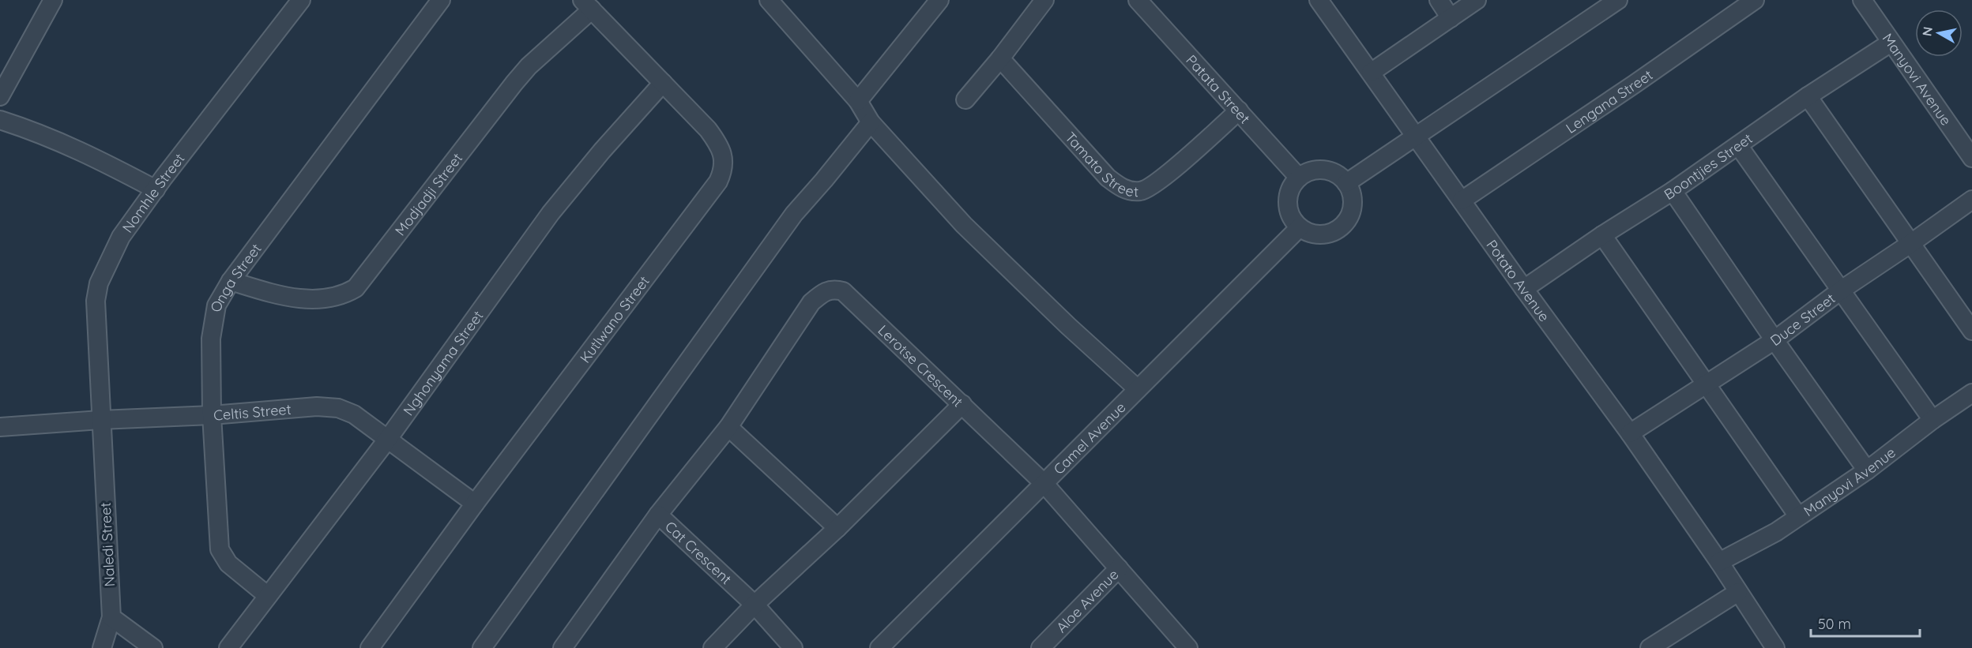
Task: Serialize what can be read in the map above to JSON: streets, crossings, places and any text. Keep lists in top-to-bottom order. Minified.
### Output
{"streets":{"street":["Manyovi Avenue","Patata Street","Lengana Street","Tamato Street","Boontjies Street","Nomhle Street","Modjadji Street","Onga Street","Potato Avenue","Kutlwano Street","Duce Street","Nghonyama Street","Lerotse Crescent","Celtis Street","Camel Avenue","Naledi Street","Cat Crescent","Aloe Avenue"]},"crossings":[["Manyovi Avenue","Boontjies Street"],["Manyovi Avenue","Potato Avenue"],["Patata Street","Tamato Street"],["Patata Street","Camel Avenue"],["Lengana Street","Potato Avenue"],["Boontjies Street","Potato Avenue"],["Nomhle Street","Celtis Street"],["Nomhle Street","Naledi Street"],["Modjadji Street","Onga Street"],["Modjadji Street","Kutlwano Street"],["Onga Street","Nghonyama Street"],["Onga Street","Celtis Street"],["Potato Avenue","Duce Street"],["Kutlwano Street","Nghonyama Street"],["Kutlwano Street","Celtis Street"],["Nghonyama Street","Celtis Street"],["Lerotse Crescent","Cat Crescent"],["Celtis Street","Naledi Street"]],"scale_bar":"50 m","north":"left"}
